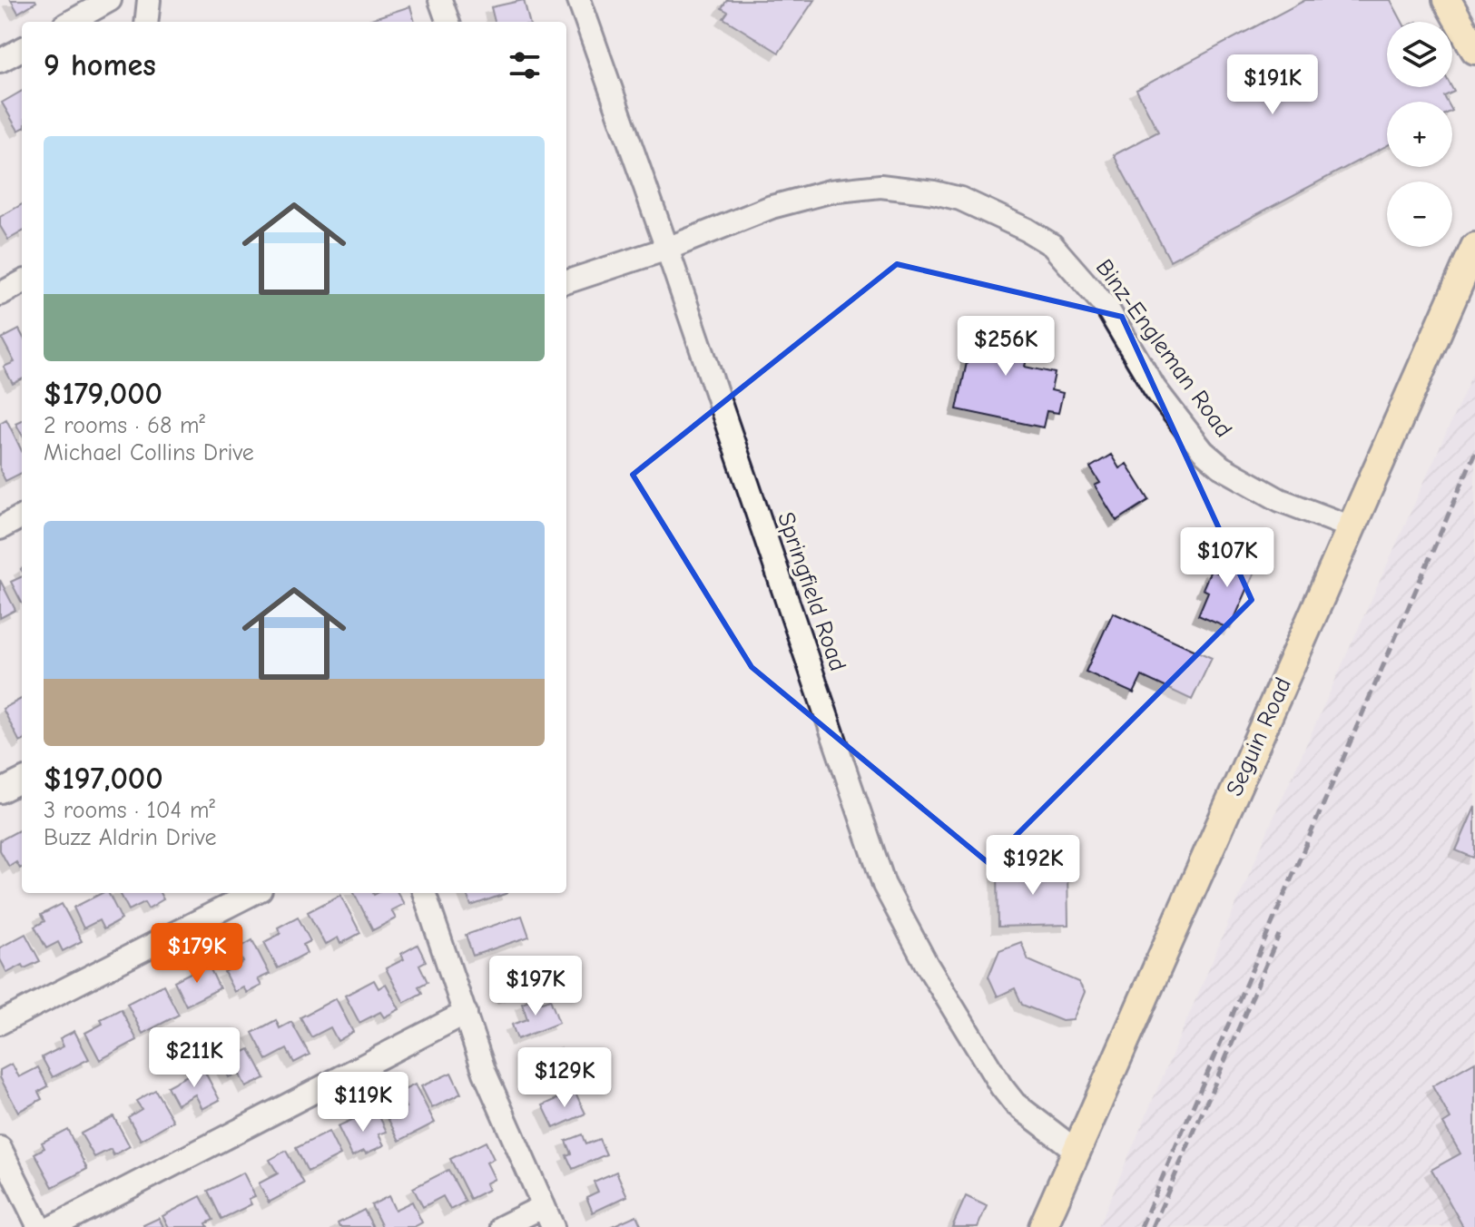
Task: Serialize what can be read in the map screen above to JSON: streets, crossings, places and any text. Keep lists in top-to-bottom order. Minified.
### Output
{"streets":{"main road":["Seguin Road"],"street":["Binz-Engleman Road","Springfield Road"]},"crossings":[["Binz-Engleman Road","Springfield Road"],["Binz-Engleman Road","Seguin Road"],["Springfield Road","Seguin Road"]],"page":{"map_buttons":["+","−"],"heading":"9 homes","price":["$191K","$256K","$107K","$192K","$179K","$197K","$211K","$129K","$119K"],"list":[{"name":"$179,000","note":"2 rooms · 68 m² · Michael Collins Drive"},{"name":"$197,000","note":"3 rooms · 104 m² · Buzz Aldrin Drive"}]}}
